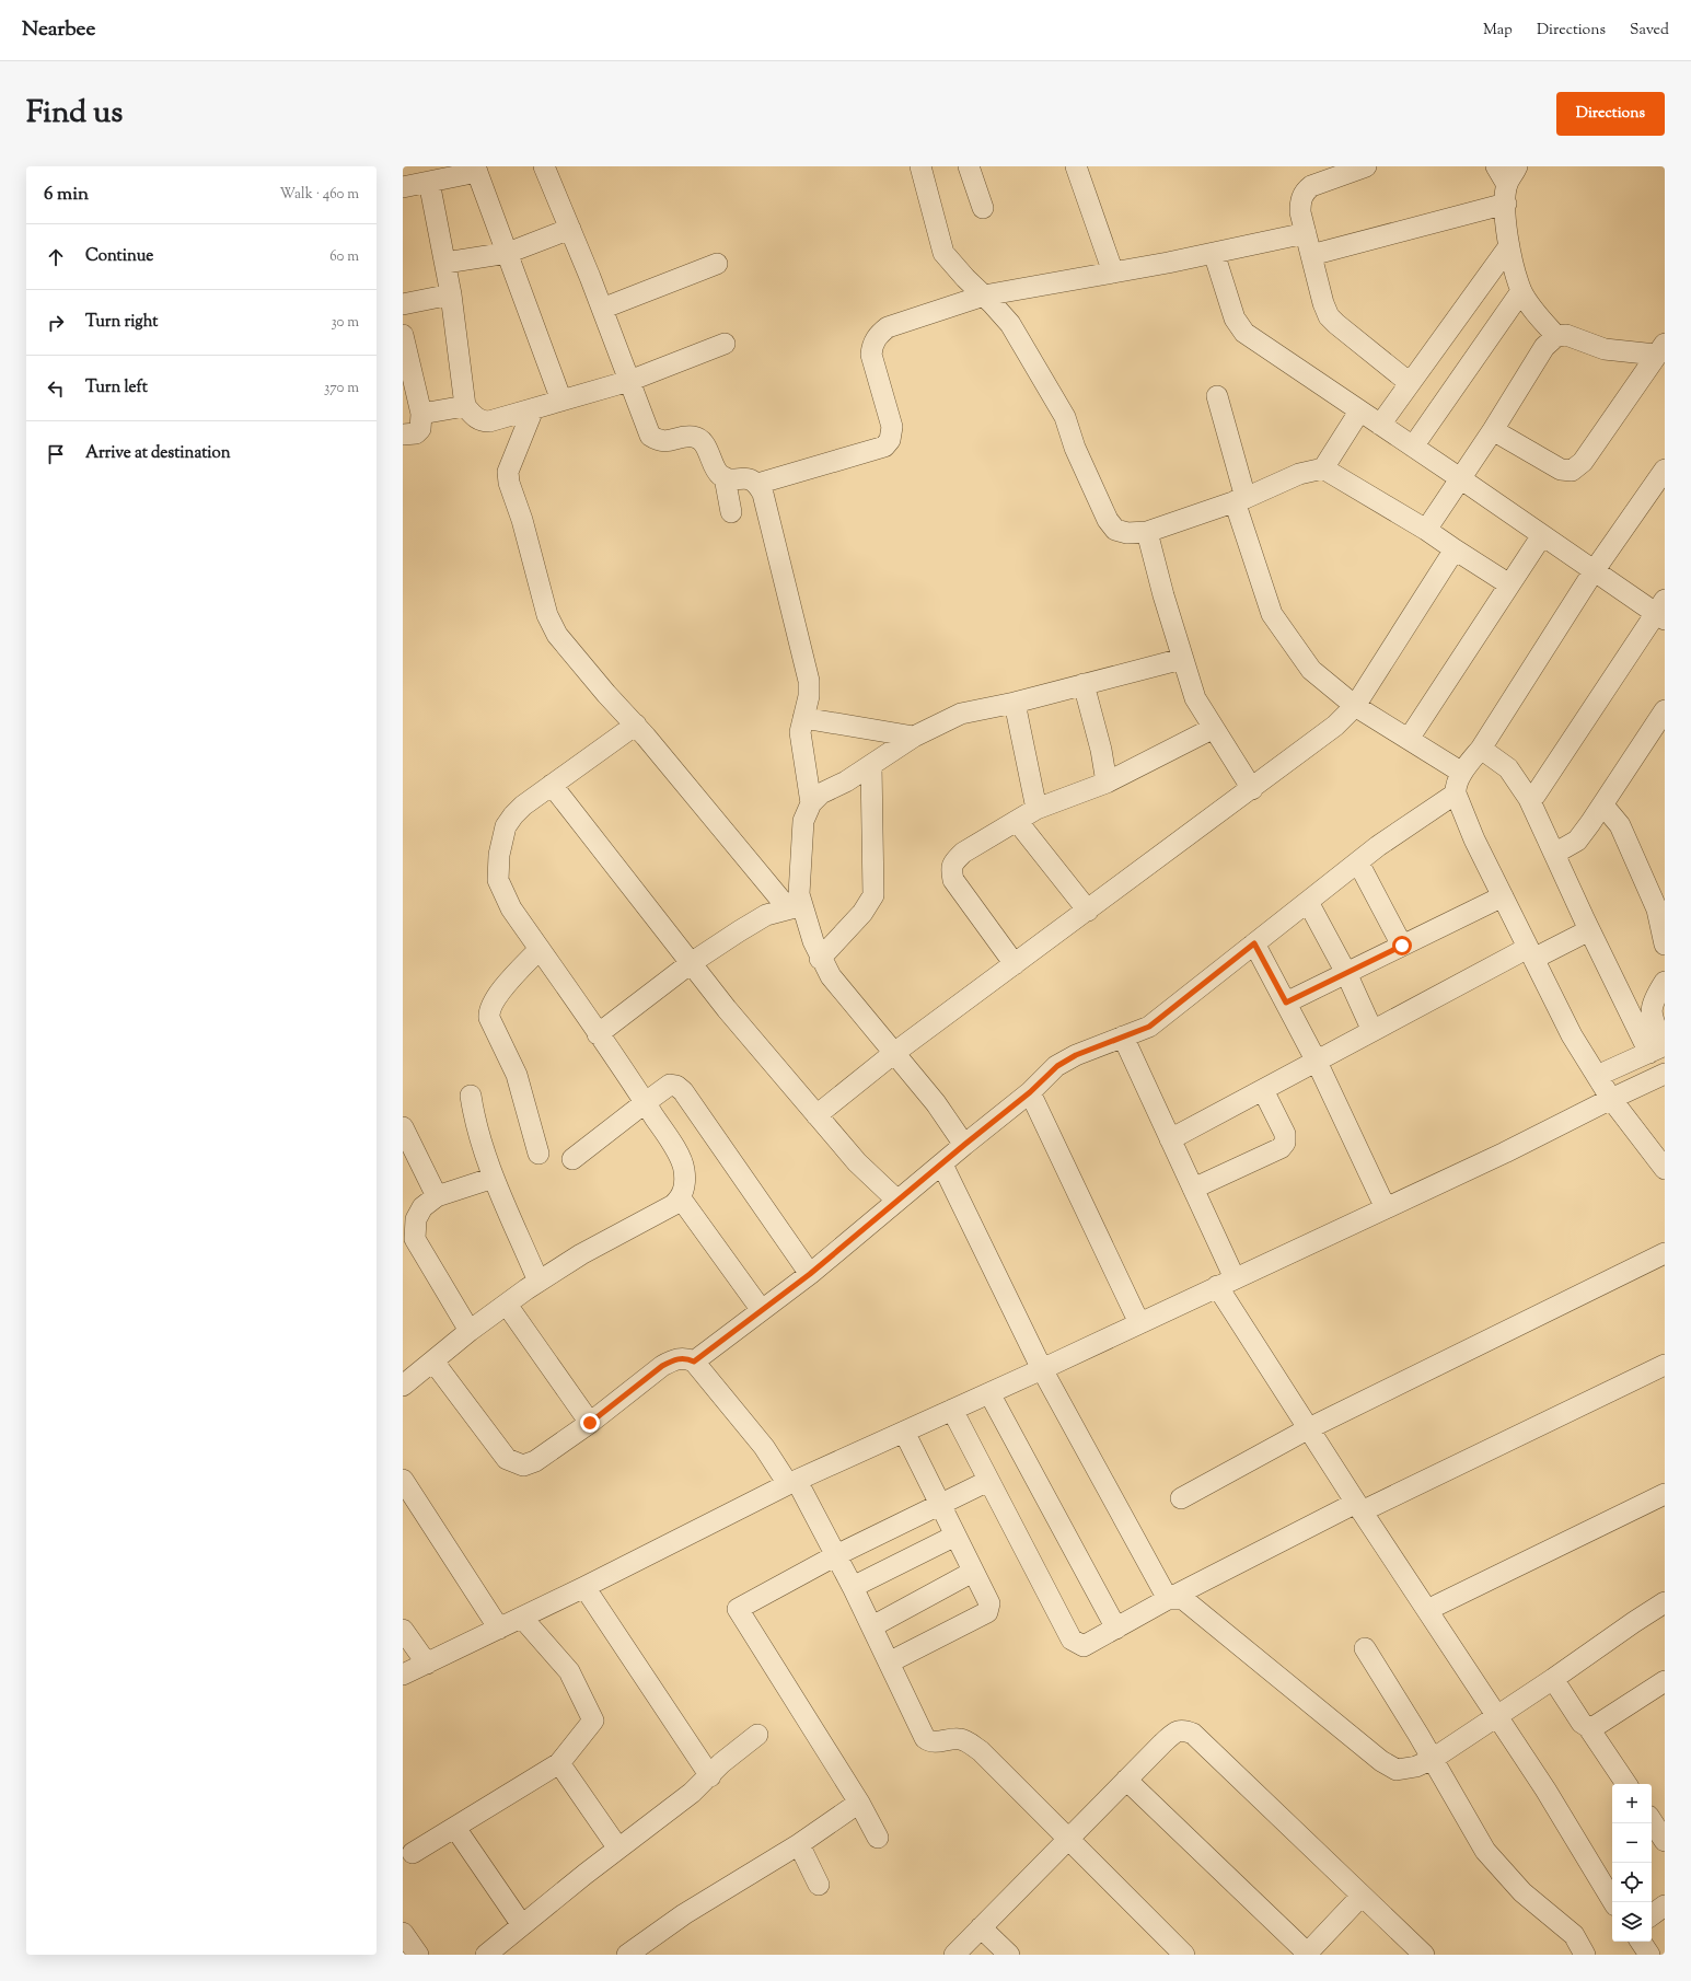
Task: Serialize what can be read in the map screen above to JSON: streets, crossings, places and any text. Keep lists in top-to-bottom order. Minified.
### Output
{"page":{"header":"Nearbee","nav":["Map","Directions","Saved"],"title":"Find us","buttons":"Directions","heading":["6 min","Walk · 460 m"],"list":[["Continue","60 m"],["Turn right","30 m"],["Turn left","370 m"],"Arrive at destination"],"map_buttons":["+","−"]}}
